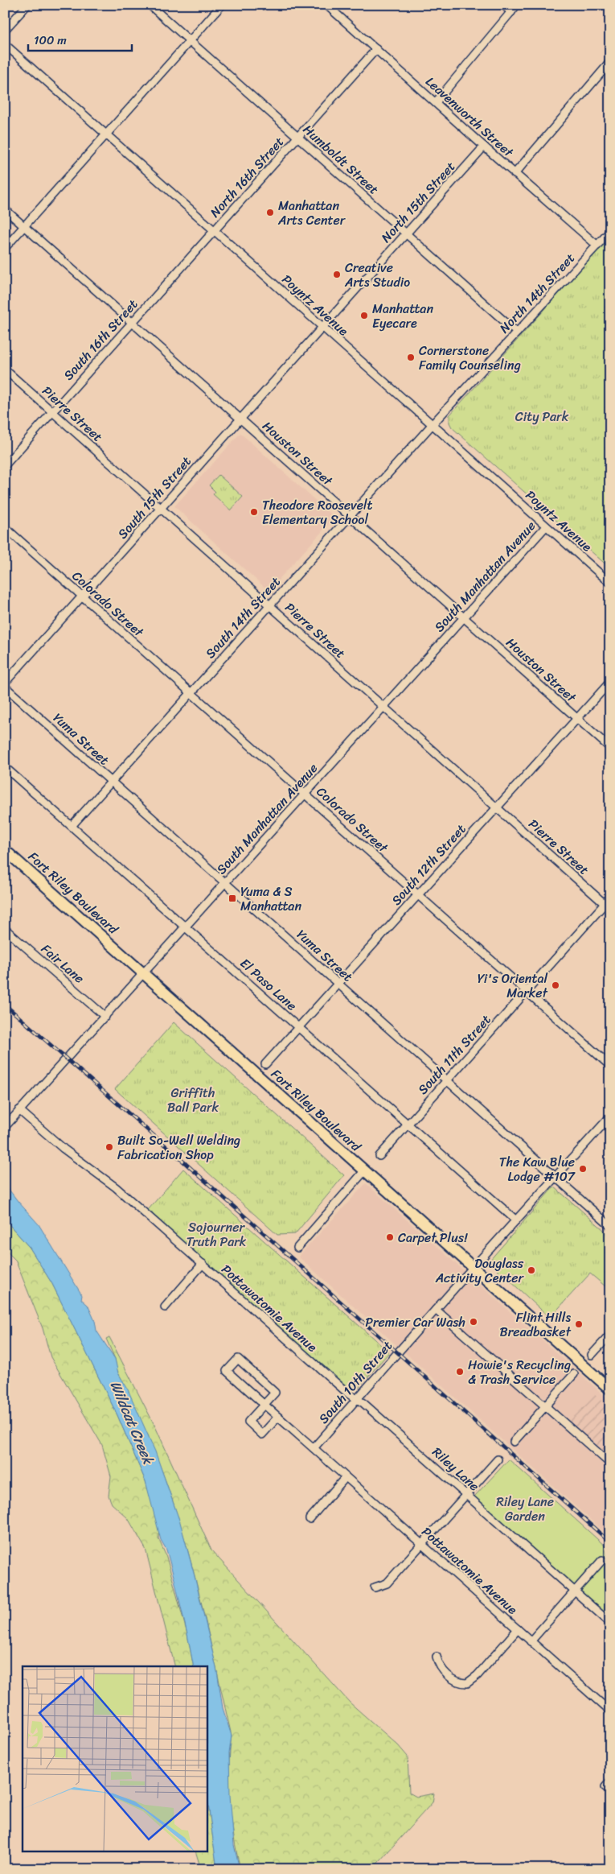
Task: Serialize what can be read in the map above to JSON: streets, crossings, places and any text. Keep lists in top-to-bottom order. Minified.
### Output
{"streets":{"highway":["Fort Riley Boulevard"],"street":["Leavenworth Street","Humboldt Street","North 16th Street","North 15th Street","North 14th Street","Poyntz Avenue","South 16th Street","Pierre Street","Houston Street","South 15th Street","South Manhattan Avenue","Colorado Street","South 14th Street","Yuma Street","South 12th Street","Fair Lane","El Paso Lane","South 11th Street","Pottawatomie Avenue","South 10th Street","Riley Lane"]},"crossings":[["Leavenworth Street","North 16th Street"],["Leavenworth Street","North 15th Street"],["Leavenworth Street","North 14th Street"],["Humboldt Street","North 16th Street"],["Humboldt Street","North 15th Street"],["Humboldt Street","North 14th Street"],["North 16th Street","Poyntz Avenue"],["North 16th Street","South 16th Street"],["North 15th Street","Poyntz Avenue"],["North 15th Street","South 15th Street"],["North 14th Street","Poyntz Avenue"],["North 14th Street","South 14th Street"],["Poyntz Avenue","South 16th Street"],["Poyntz Avenue","South 15th Street"],["Poyntz Avenue","South Manhattan Avenue"],["Poyntz Avenue","South 14th Street"],["South 16th Street","Pierre Street"],["South 16th Street","Houston Street"],["Pierre Street","South 15th Street"],["Pierre Street","South Manhattan Avenue"],["Pierre Street","South 14th Street"],["Pierre Street","South 12th Street"],["Pierre Street","South 11th Street"],["Houston Street","South 15th Street"],["Houston Street","South Manhattan Avenue"],["Houston Street","South 14th Street"],["Houston Street","South 12th Street"],["South 15th Street","Colorado Street"],["South Manhattan Avenue","Colorado Street"],["South Manhattan Avenue","Yuma Street"],["South Manhattan Avenue","Fort Riley Boulevard"],["South Manhattan Avenue","Fair Lane"],["South Manhattan Avenue","El Paso Lane"],["South Manhattan Avenue","Pottawatomie Avenue"],["Colorado Street","South 14th Street"],["Colorado Street","South 12th Street"],["Colorado Street","South 11th Street"],["South 14th Street","Yuma Street"],["South 14th Street","El Paso Lane"],["Yuma Street","South 12th Street"],["Yuma Street","South 11th Street"],["Yuma Street","South 10th Street"],["South 12th Street","El Paso Lane"],["Fort Riley Boulevard","South 10th Street"],["El Paso Lane","South 11th Street"],["El Paso Lane","South 10th Street"],["Pottawatomie Avenue","South 10th Street"],["Pottawatomie Avenue","Riley Lane"],["South 10th Street","Riley Lane"]],"water":["Wildcat Creek"],"parks":["City Park","Griffith Ball Park","Sojourner Truth Park","Riley Lane Garden"],"places":{"other":["Manhattan Arts Center","Creative Arts Studio","Manhattan Eyecare","Cornerstone Family Counseling","Theodore Roosevelt Elementary School","Yi's Oriental Market","Built So-Well Welding Fabrication Shop","The Kaw Blue Lodge #107","Carpet Plus!","Douglass Activity Center","Premier Car Wash","Flint Hills Breadbasket","Howie's Recycling & Trash Service"],"transit":["Yuma & S Manhattan"]},"scale_bar":"100 m"}
